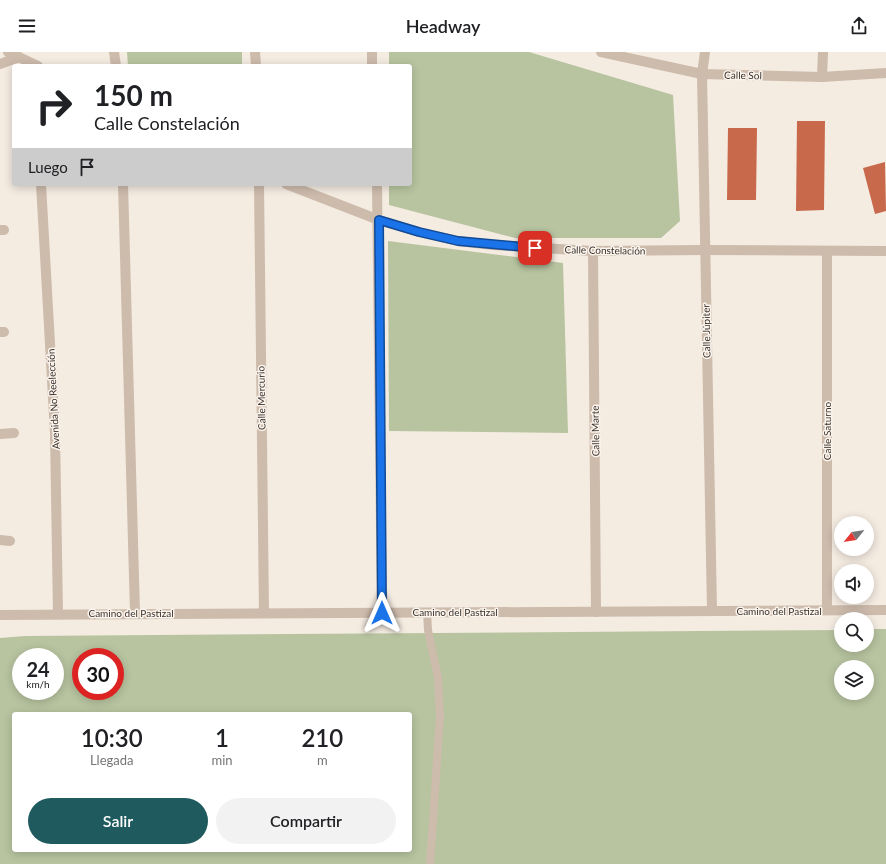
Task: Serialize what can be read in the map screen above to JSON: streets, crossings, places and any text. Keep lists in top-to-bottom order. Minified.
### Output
{"streets":{"street":["Calle Sol","Calle Constelación","Calle Júpiter","Calle Mercurio","Avenida No Reelección","Calle Marte","Calle Saturno","Camino del Pastizal"]},"crossings":[["Calle Sol","Calle Júpiter"],["Calle Constelación","Calle Júpiter"],["Calle Constelación","Calle Marte"],["Calle Constelación","Calle Saturno"],["Calle Júpiter","Camino del Pastizal"],["Calle Mercurio","Camino del Pastizal"],["Avenida No Reelección","Camino del Pastizal"],["Calle Marte","Camino del Pastizal"],["Calle Saturno","Camino del Pastizal"]],"north":"bottom left","page":{"header":"Headway","turn":["150 m","Calle Constelación"],"then":"Luego","speed":"24 km/h","limit":"30","eta":["10:30","Llegada","1","min","210","m"],"buttons":["Salir","Compartir"]}}
